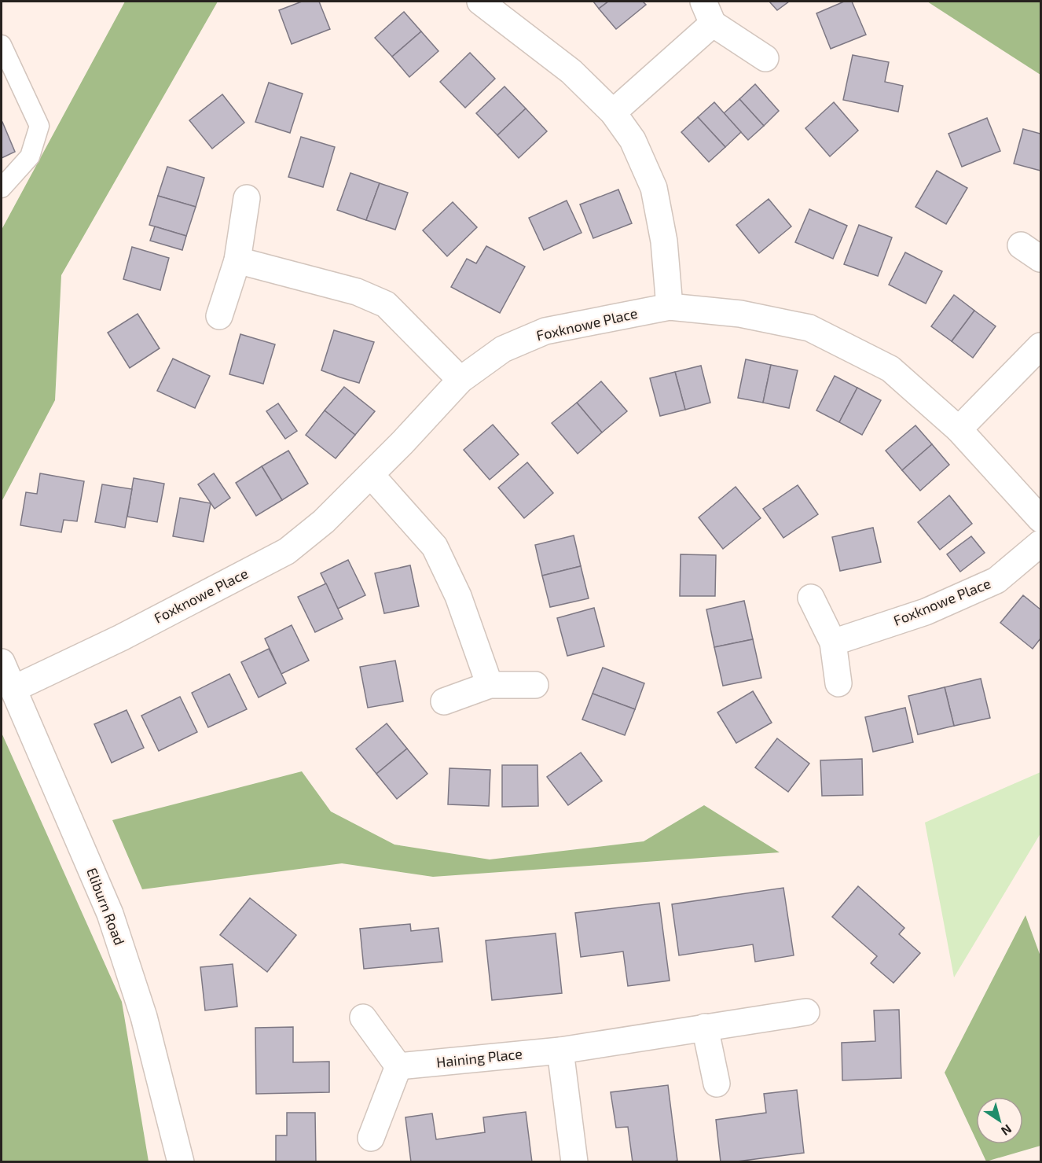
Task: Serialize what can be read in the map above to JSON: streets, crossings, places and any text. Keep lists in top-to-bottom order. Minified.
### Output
{"streets":{"street":["Foxknowe Place","Eliburn Road","Haining Place"]},"crossings":[["Foxknowe Place","Eliburn Road"]],"north":"bottom right"}
